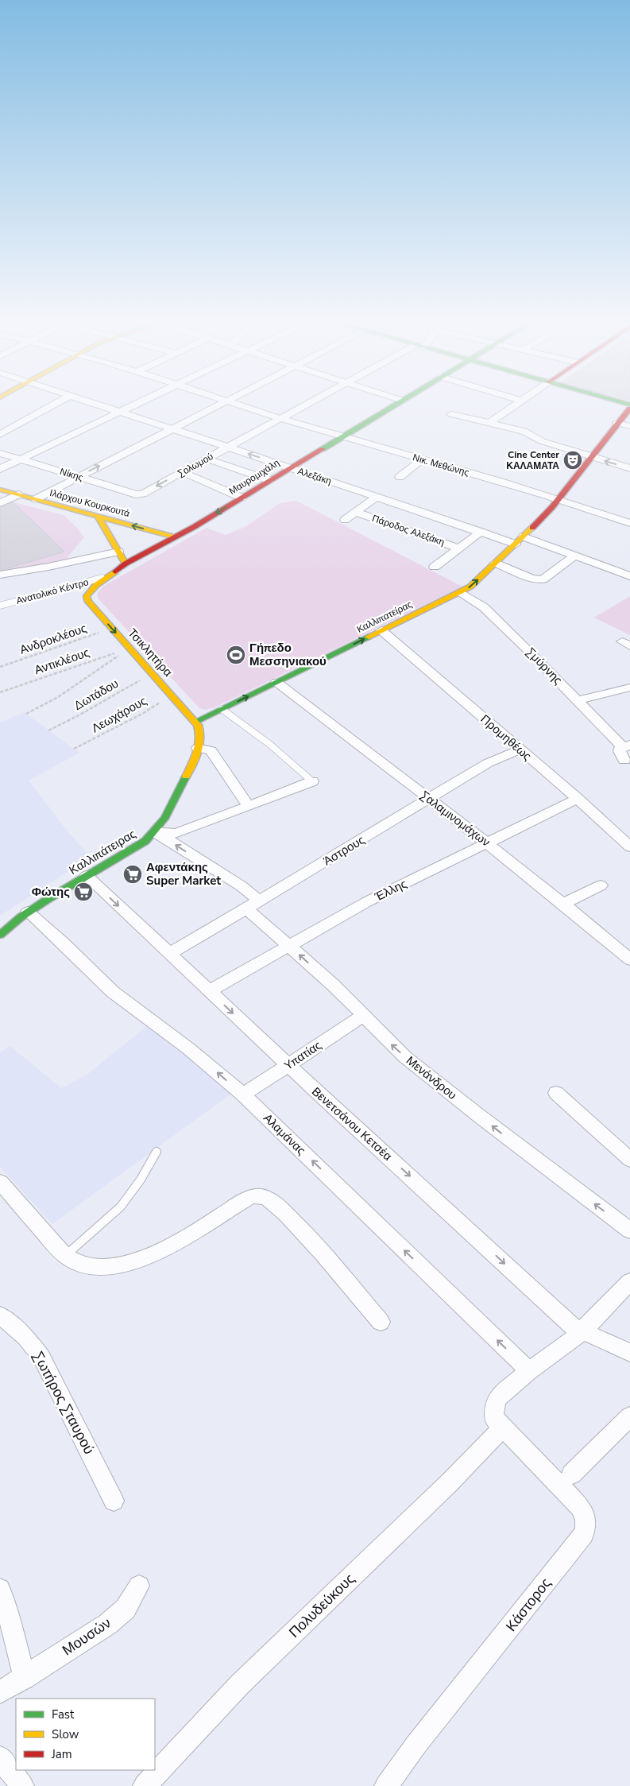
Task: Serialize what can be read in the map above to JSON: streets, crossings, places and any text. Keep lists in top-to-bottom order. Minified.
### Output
{"streets":{"main road":["Μαυρομιχάλη","Ιλάρχου Κουρκουτά","Καλλιπατείρας","Τσικλητήρα","Καλλιπάτειρας"],"street":["Σολωμού","Νικ. Μεθώνης","Νίκης","Αλεξάκη","Πάροδος Αλεξάκη","Σμύρνης","Προμηθέως","Σαλαμινομάχων","Άστρους","Έλλης","Υπατίας","Μενάνδρου","Βενετσάνου Κετσέα","Αλαμάνας","Σωτήρος Σταυρού","Κάστορος","Πολυδεύκους","Μουσών"],"lane":["Ανατολικό Κέντρο"],"path":["Ανδροκλέους","Αντικλέους","Δωτάδου","Λεωχάρους"]},"crossings":[["Σολωμού","Νικ. Μεθώνης"],["Σολωμού","Νίκης"],["Σολωμού","Αλεξάκη"],["Νικ. Μεθώνης","Μαυρομιχάλη"],["Νικ. Μεθώνης","Καλλιπατείρας"],["Αλεξάκη","Μαυρομιχάλη"],["Αλεξάκη","Καλλιπατείρας"],["Μαυρομιχάλη","Ιλάρχου Κουρκουτά"],["Μαυρομιχάλη","Ανατολικό Κέντρο"],["Μαυρομιχάλη","Τσικλητήρα"],["Καλλιπατείρας","Τσικλητήρα"],["Καλλιπατείρας","Σμύρνης"],["Καλλιπατείρας","Προμηθέως"],["Καλλιπατείρας","Σαλαμινομάχων"],["Καλλιπατείρας","Καλλιπάτειρας"],["Ανδροκλέους","Τσικλητήρα"],["Τσικλητήρα","Αντικλέους"],["Τσικλητήρα","Δωτάδου"],["Τσικλητήρα","Λεωχάρους"],["Τσικλητήρα","Καλλιπάτειρας"],["Προμηθέως","Άστρους"],["Προμηθέως","Έλλης"],["Σαλαμινομάχων","Άστρους"],["Σαλαμινομάχων","Έλλης"],["Άστρους","Μενάνδρου"],["Άστρους","Βενετσάνου Κετσέα"],["Καλλιπάτειρας","Μενάνδρου"],["Καλλιπάτειρας","Βενετσάνου Κετσέα"],["Καλλιπάτειρας","Αλαμάνας"],["Έλλης","Μενάνδρου"],["Έλλης","Βενετσάνου Κετσέα"],["Υπατίας","Μενάνδρου"],["Υπατίας","Βενετσάνου Κετσέα"],["Υπατίας","Αλαμάνας"],["Βενετσάνου Κετσέα","Κάστορος"],["Αλαμάνας","Κάστορος"],["Κάστορος","Πολυδεύκους"]],"one_way":["Ιλάρχου Κουρκουτά","Καλλιπατείρας","Μενάνδρου","Βενετσάνου Κετσέα","Αλαμάνας"],"places":{"theatre":["Cine Center ΚΑΛΑΜΑΤΑ"],"sports":["Γήπεδο Μεσσηνιακού"],"supermarket":["Αφεντάκης Super Market","Φώτης"]},"legend":["Fast","Slow","Jam"]}
